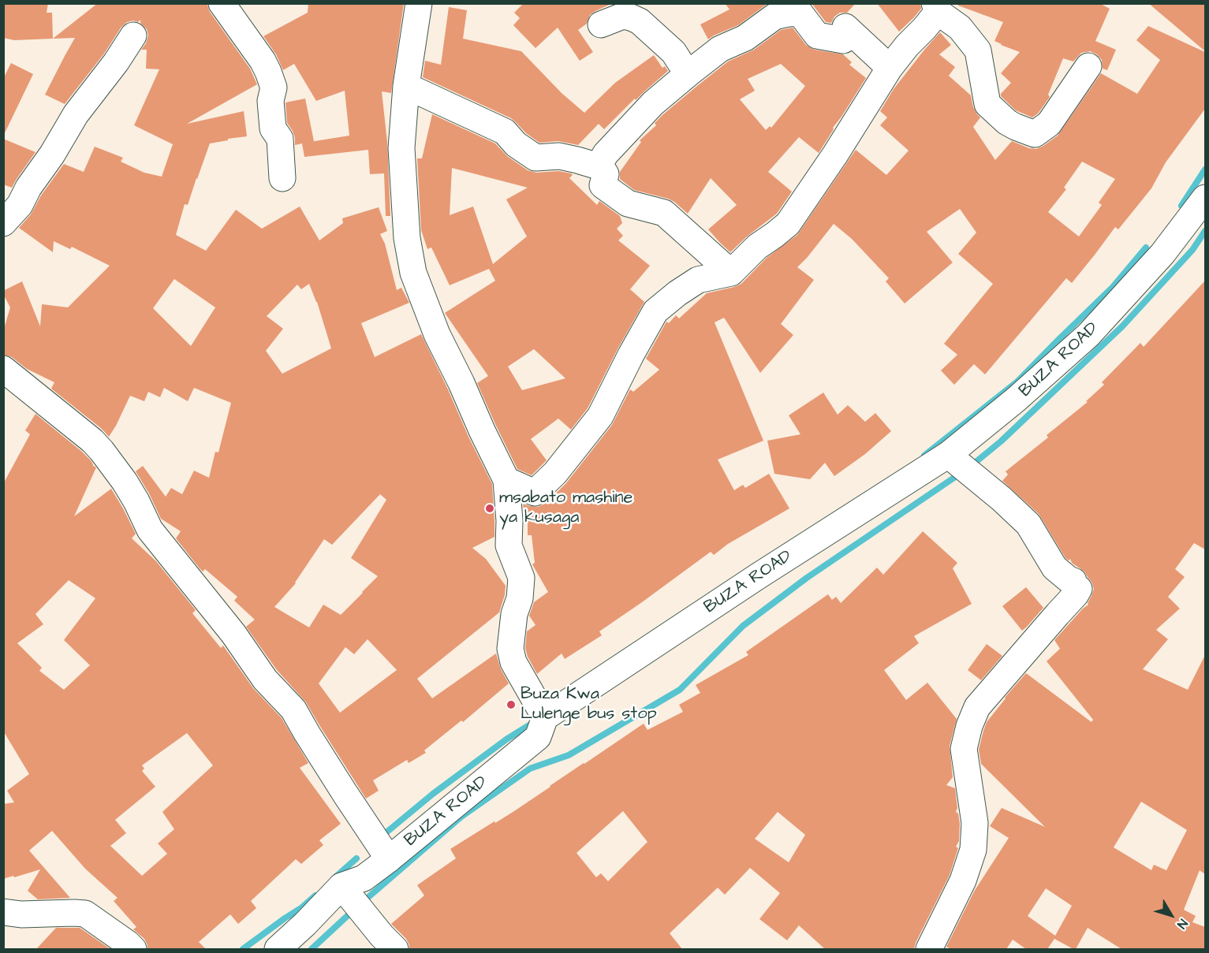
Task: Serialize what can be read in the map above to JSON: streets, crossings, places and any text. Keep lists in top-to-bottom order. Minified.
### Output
{"streets":{"street":["BUZA ROAD"]},"places":["msabato mashine ya kusaga","Buza Kwa Lulenge bus stop"],"north":"bottom right"}
